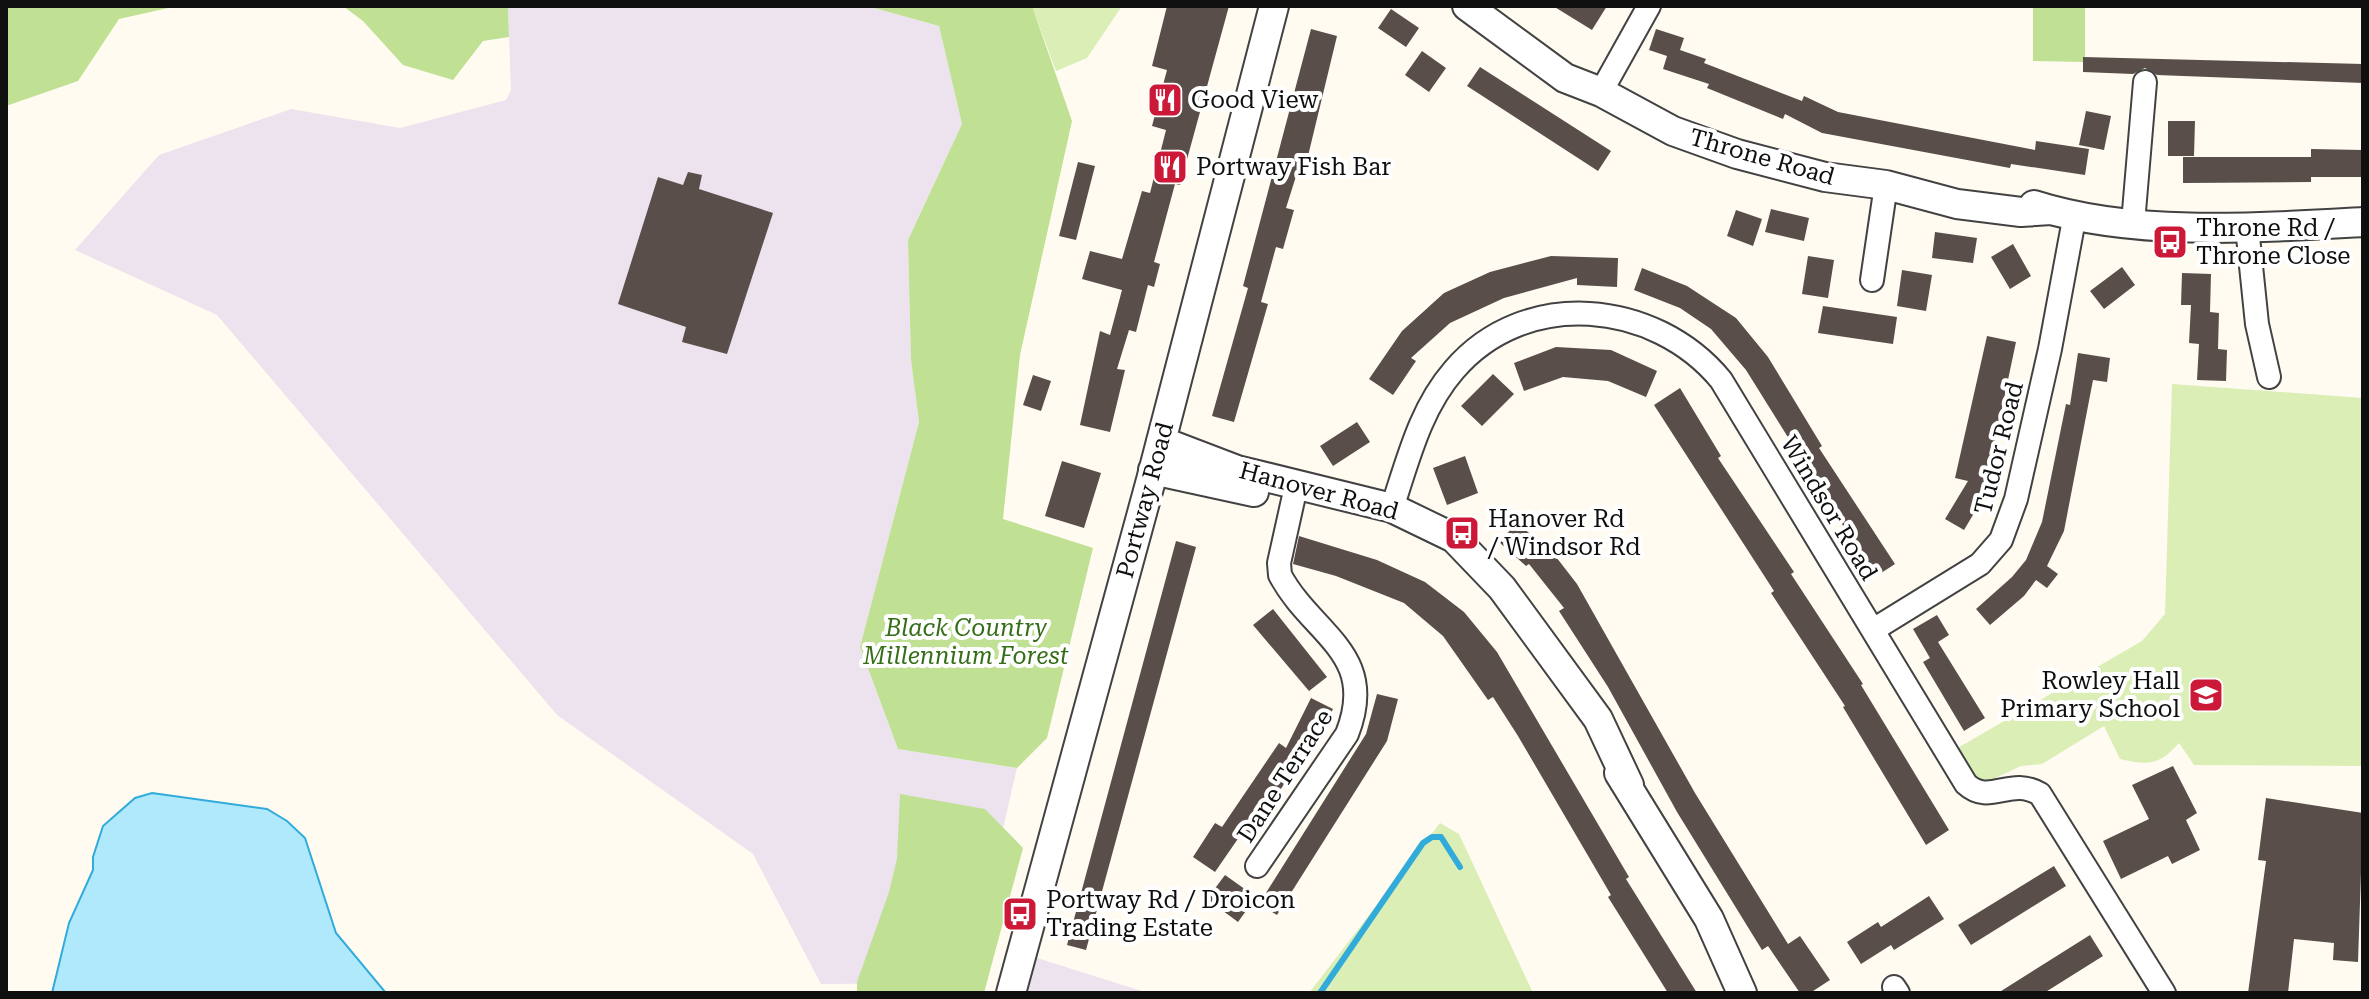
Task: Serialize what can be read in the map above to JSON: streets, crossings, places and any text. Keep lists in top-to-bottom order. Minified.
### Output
{"streets":{"street":["Throne Road","Tudor Road","Hanover Road","Portway Road","Windsor Road","Dane Terrace"]},"crossings":[["Throne Road","Tudor Road"],["Tudor Road","Windsor Road"],["Hanover Road","Portway Road"],["Hanover Road","Windsor Road"],["Hanover Road","Dane Terrace"]],"parks":["Black Country Millennium Forest"],"places":{"restaurant":["Good View","Portway Fish Bar"],"bus stop":["Throne Rd / Throne Close","Hanover Rd / Windsor Rd","Portway Rd / Droicon Trading Estate"],"school or university":["Rowley Hall Primary School"]}}
